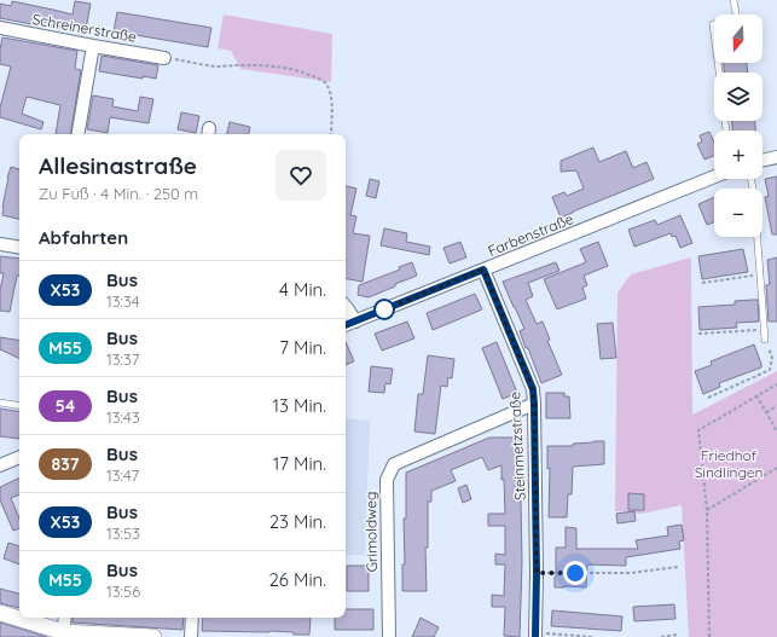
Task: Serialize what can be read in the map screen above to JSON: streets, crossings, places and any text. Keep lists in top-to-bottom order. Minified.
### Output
{"streets":{"street":["Schreinerstraße","Farbenstraße","Steinmetzstraße","Grimoldweg"]},"crossings":[["Farbenstraße","Steinmetzstraße"],["Steinmetzstraße","Grimoldweg"]],"parks":["Friedhof Sindlingen"],"lines":["bus line X53"],"north":"bottom","page":{"map_buttons":["+","−"],"heading":[["Allesinastraße","Zu Fuß · 4 Min. · 250 m"],"Abfahrten"],"list":[{"mark":"X53","name":"Bus","note":"13:34","value":"4 Min."},{"mark":"M55","name":"Bus","note":"13:37","value":"7 Min."},{"mark":"54","name":"Bus","note":"13:43","value":"13 Min."},{"mark":"837","name":"Bus","note":"13:47","value":"17 Min."},{"mark":"X53","name":"Bus","note":"13:53","value":"23 Min."},{"mark":"M55","name":"Bus","note":"13:56","value":"26 Min."}]}}
